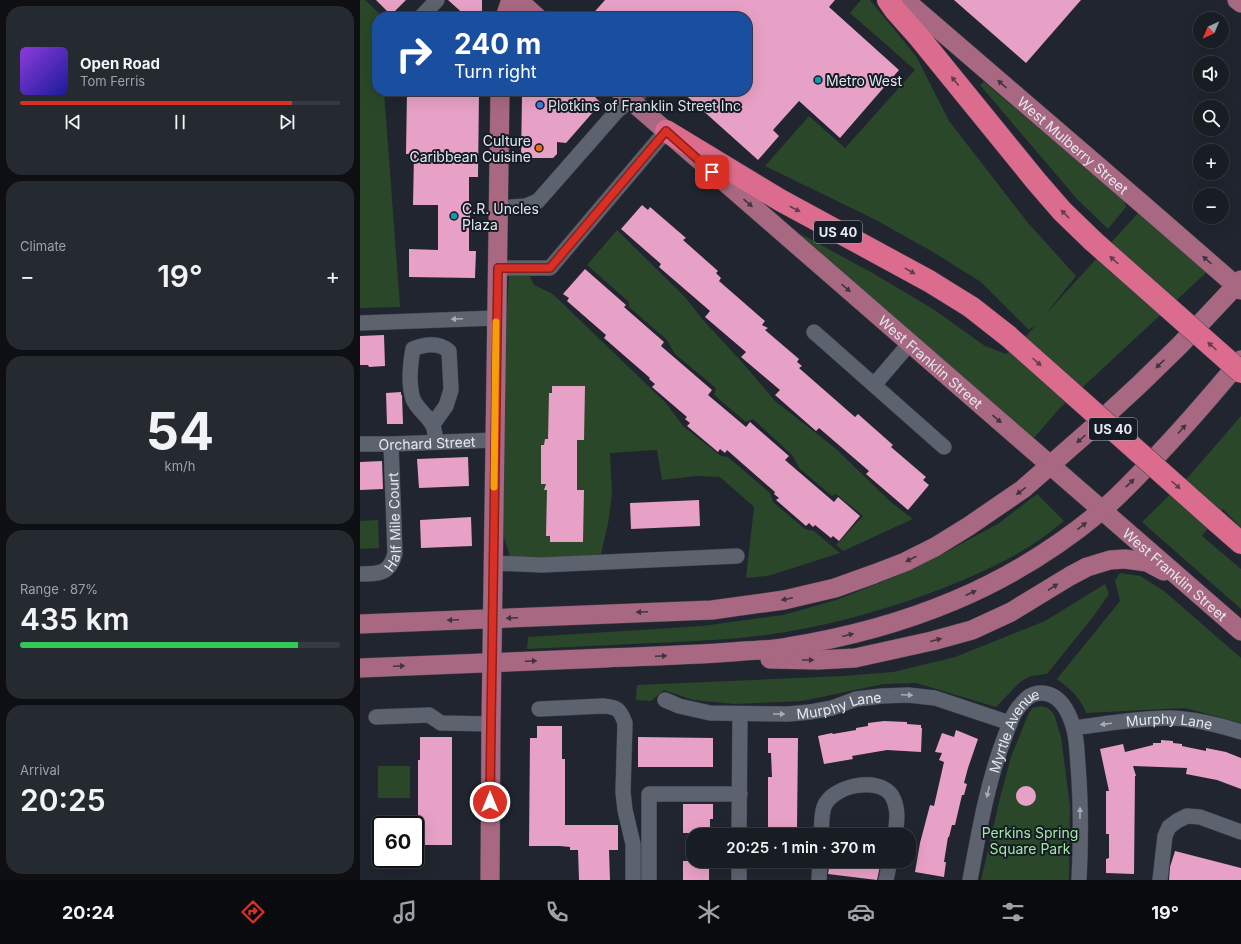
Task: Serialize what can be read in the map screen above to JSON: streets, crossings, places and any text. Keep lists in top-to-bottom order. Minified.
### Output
{"streets":{"highway":["US 40"],"main road":["West Mulberry Street","West Franklin Street"],"street":["Orchard Street","Half Mile Court","Murphy Lane","Myrtle Avenue"]},"crossings":[["US 40","West Franklin Street"],["Orchard Street","Half Mile Court"],["Murphy Lane","Myrtle Avenue"]],"one_way":["West Mulberry Street","West Franklin Street"],"parks":["Perkins Spring Square Park"],"places":["Metro West","Plotkins of Franklin Street Inc","Culture Caribbean Cuisine","C.R. Uncles Plaza"],"north":"bottom left","page":{"map_buttons":["+","−"],"turn":["240 m","Turn right"],"song":["Open Road","Tom Ferris"],"tile":["Climate",["54","km/h"],["Range · 87%","435 km"],["Arrival","20:25"]],"heat":["−","19°","+"],"limit":"60","trip":"20:25 · 1 min · 370 m","tabs":["20:24","19°"]}}
